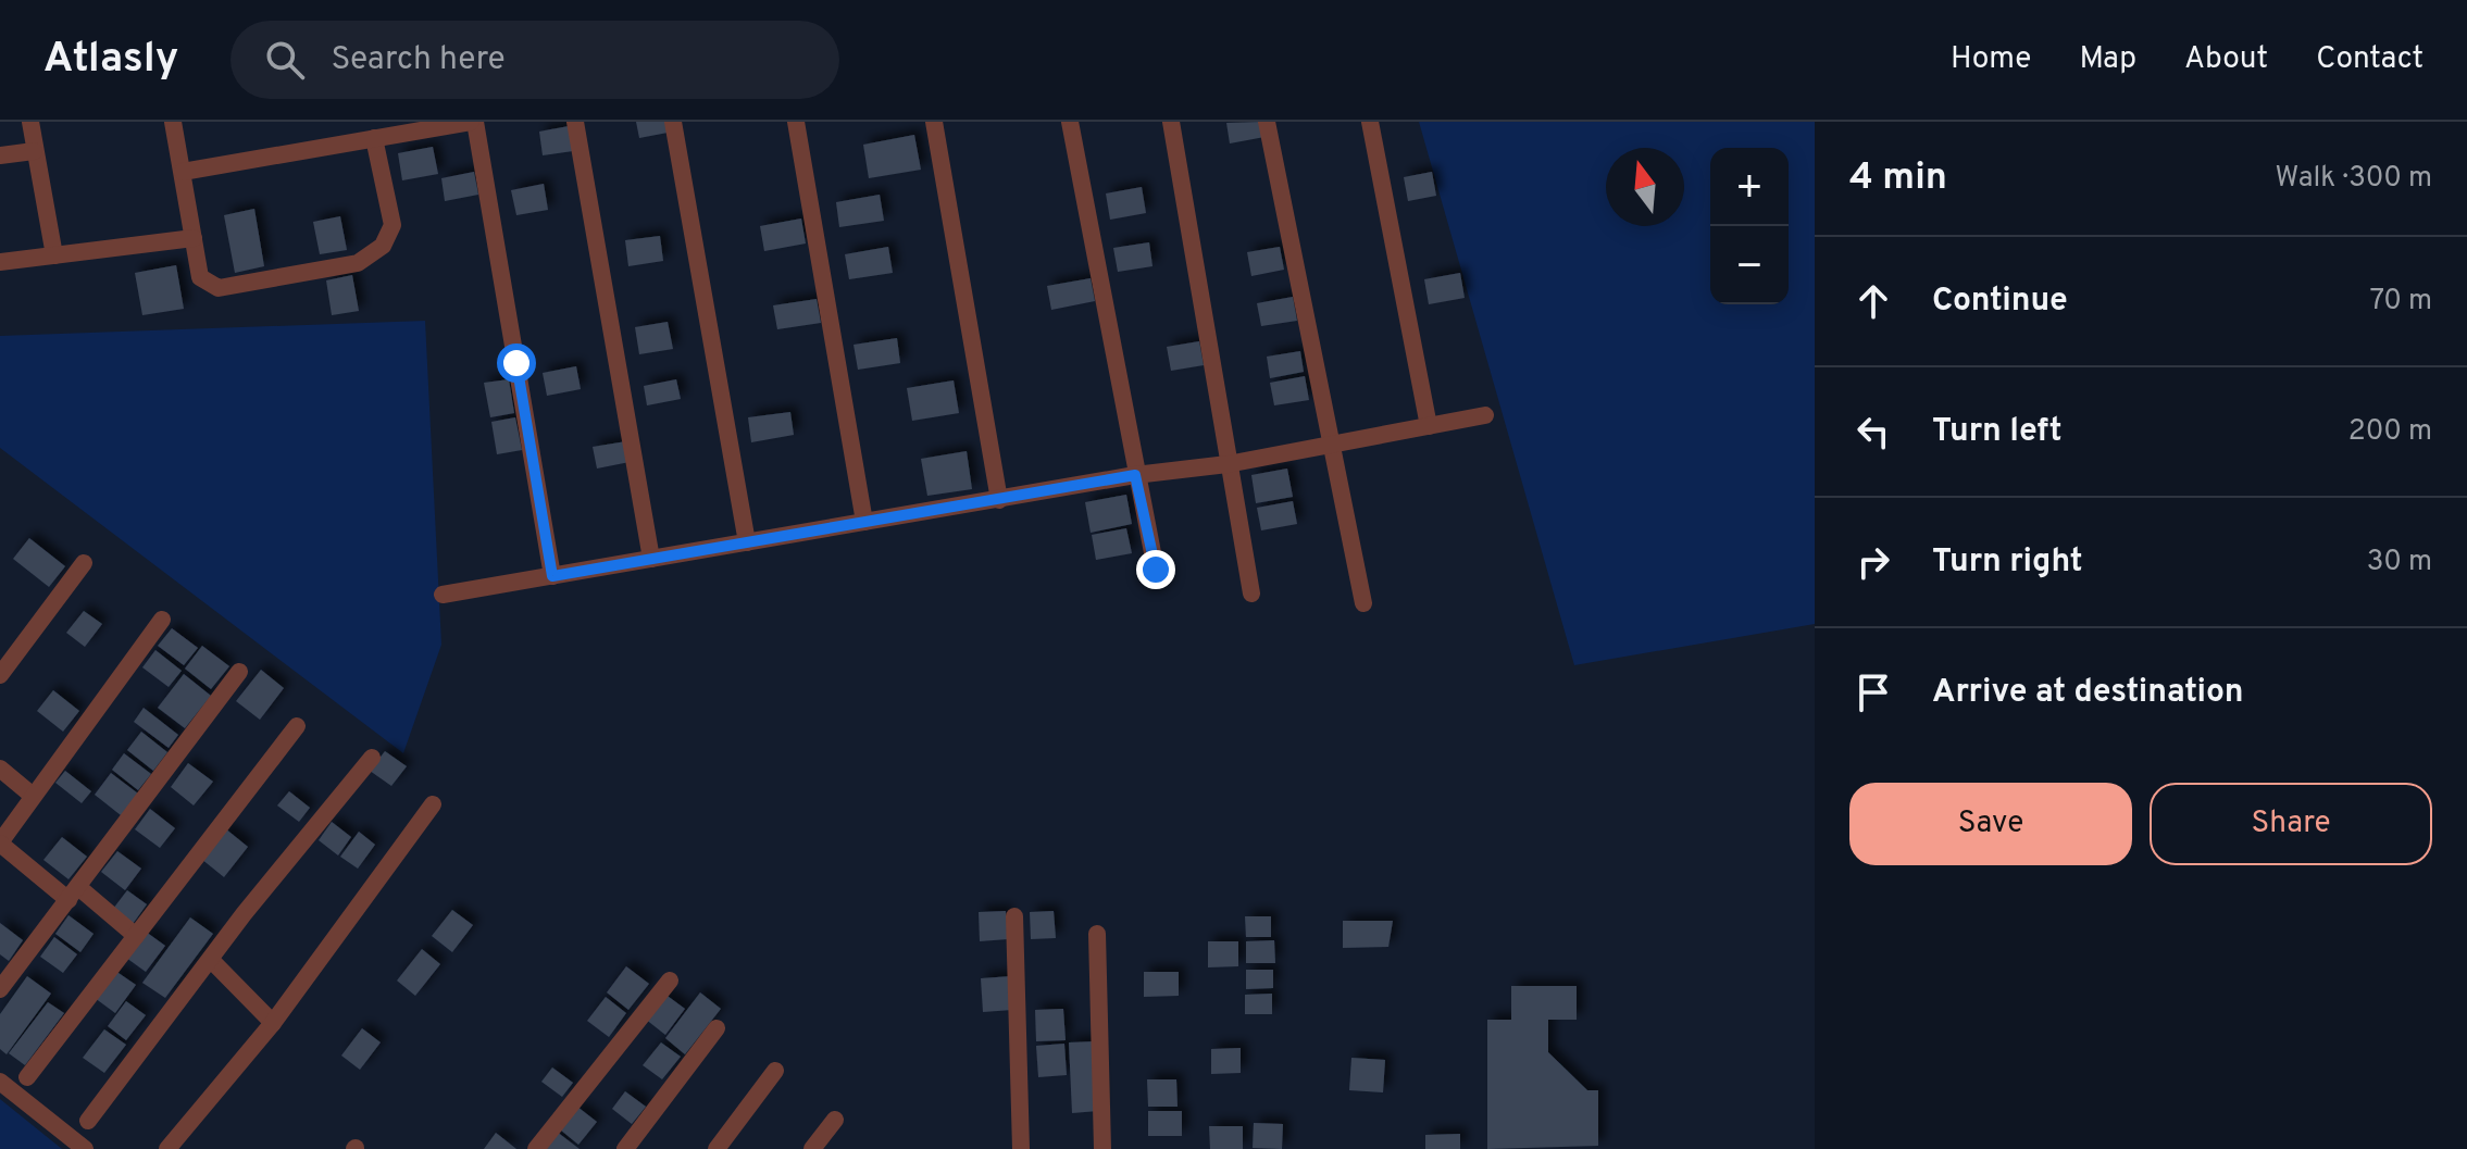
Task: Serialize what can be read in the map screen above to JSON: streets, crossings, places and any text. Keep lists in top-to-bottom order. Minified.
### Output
{"north":"top","page":{"header":"Atlasly","search":"Search here","nav":["Home","Map","About","Contact"],"heading":["4 min","Walk · 300 m"],"map_buttons":["+","−"],"list":[["Continue","70 m"],["Turn left","200 m"],["Turn right","30 m"],"Arrive at destination"],"buttons":["Save","Share"]}}
